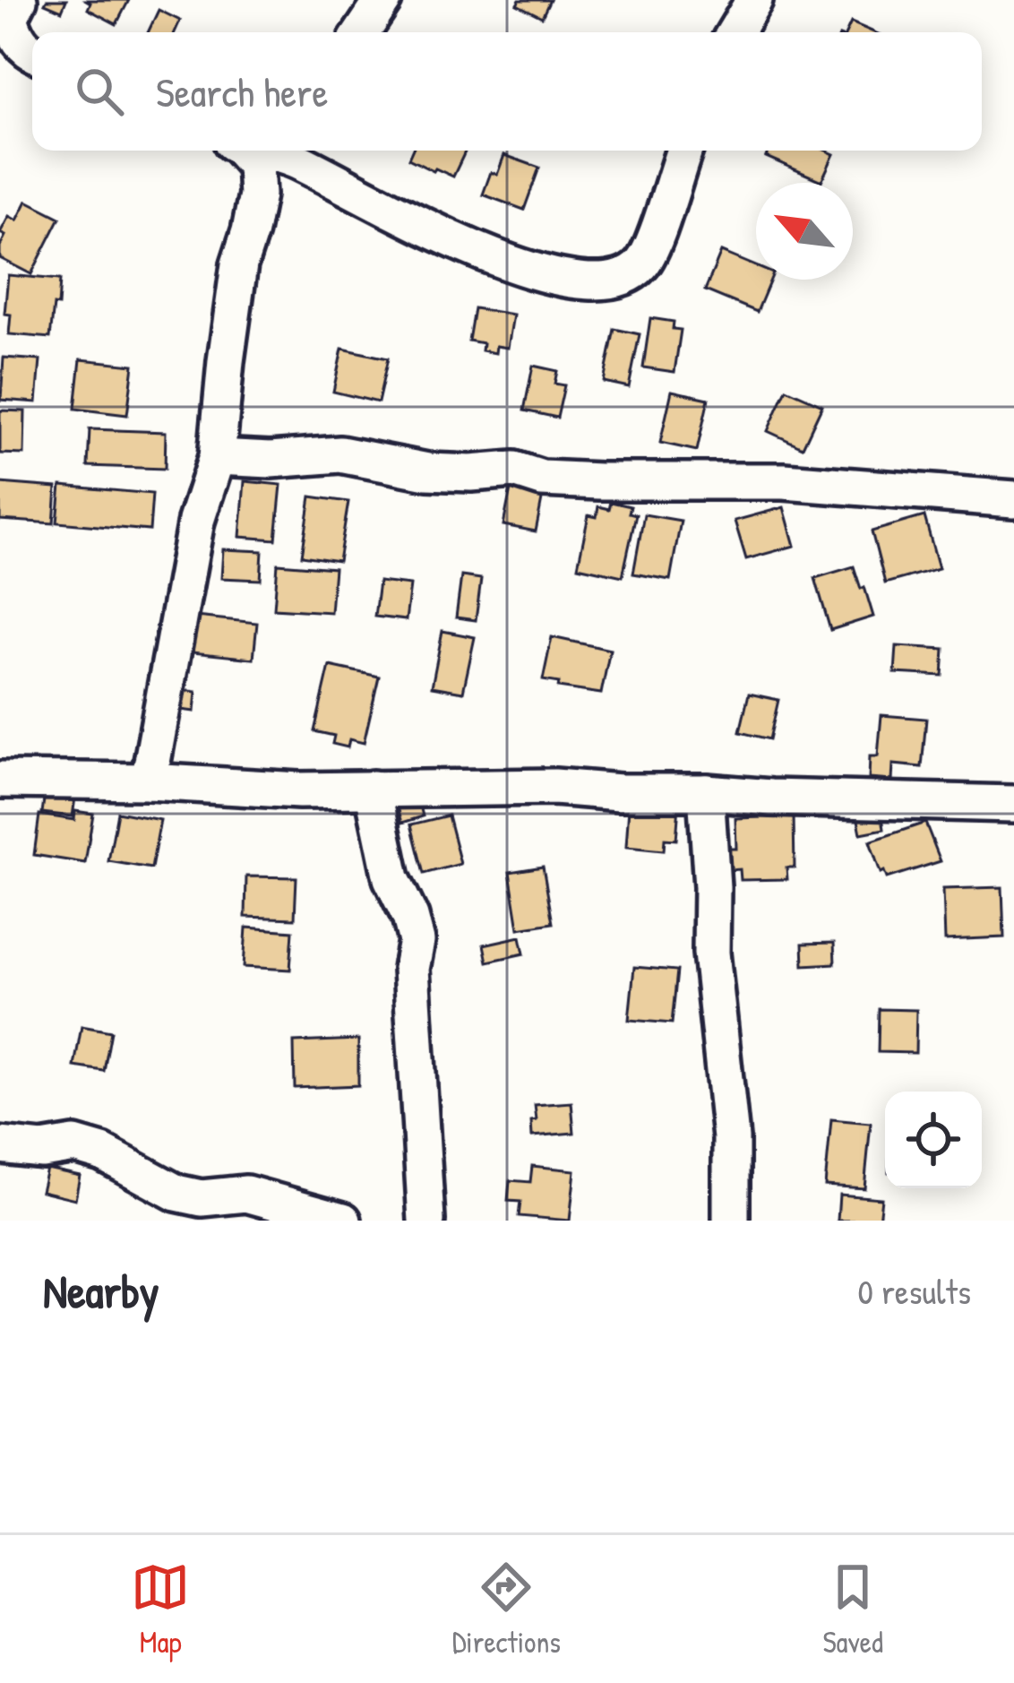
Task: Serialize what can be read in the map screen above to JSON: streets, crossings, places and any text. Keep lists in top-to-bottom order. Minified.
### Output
{"north":"top left","page":{"search":"Search here","heading":["Nearby","0 results"],"nav":["Map","Directions","Saved"]}}
